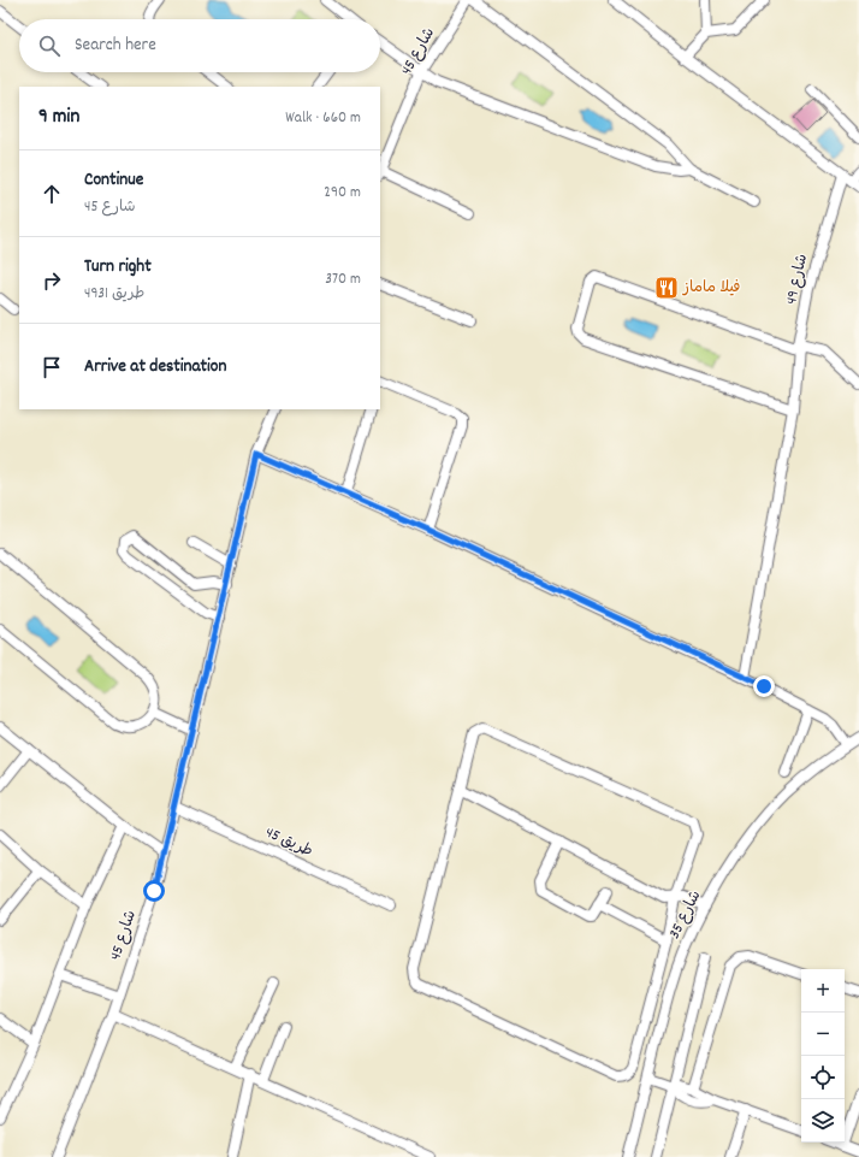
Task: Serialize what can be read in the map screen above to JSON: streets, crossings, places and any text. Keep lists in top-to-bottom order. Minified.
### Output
{"streets":{"street":["شارع 45","شارع 49","طريق 45","شارع 35"]},"crossings":[["شارع 45","طريق 45"]],"places":{"restaurant":["فيلا ماماز"]},"page":{"search":"Search here","heading":["9 min","Walk · 660 m"],"list":[["Continue","شارع 45","290 m"],["Turn right","طريق 4931","370 m"],"Arrive at destination"],"map_buttons":["+","−"]}}
